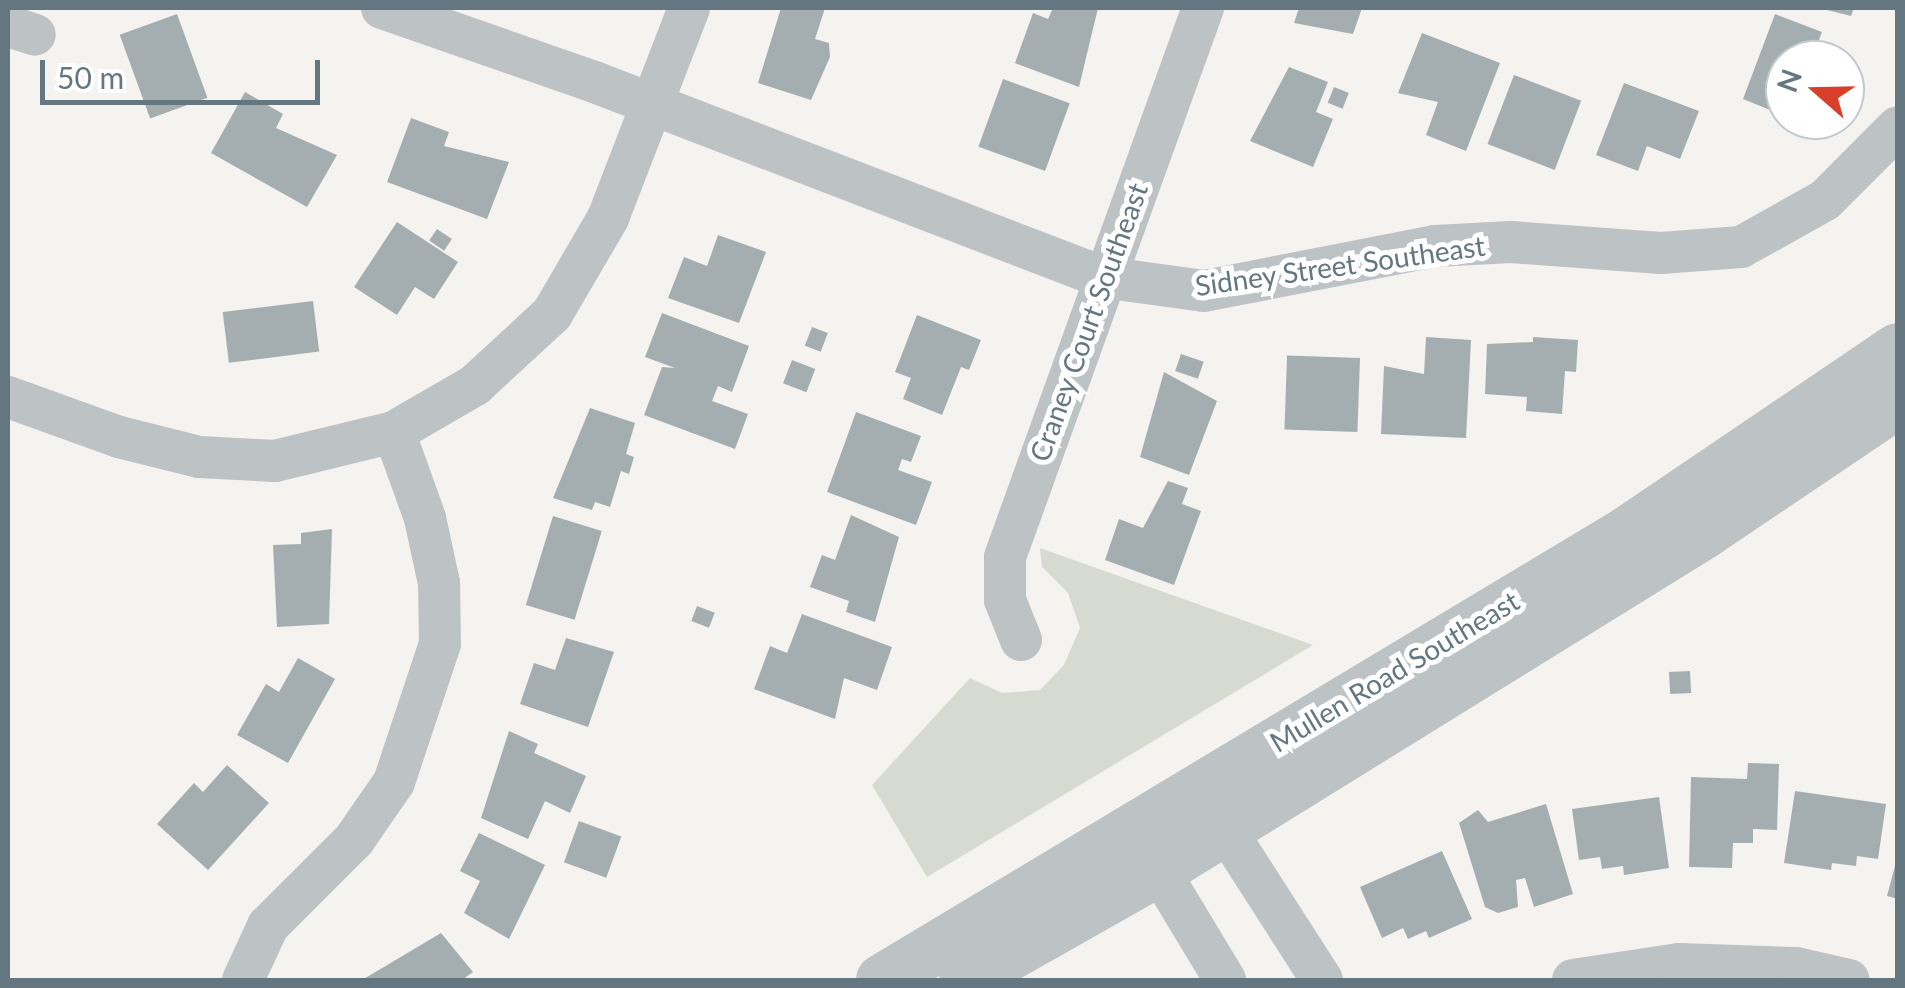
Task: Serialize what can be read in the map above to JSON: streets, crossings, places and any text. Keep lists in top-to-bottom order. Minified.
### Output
{"streets":{"street":["Sidney Street Southeast","Craney Court Southeast","Mullen Road Southeast"]},"crossings":[["Sidney Street Southeast","Craney Court Southeast"]],"scale_bar":"50 m","north":"left"}
